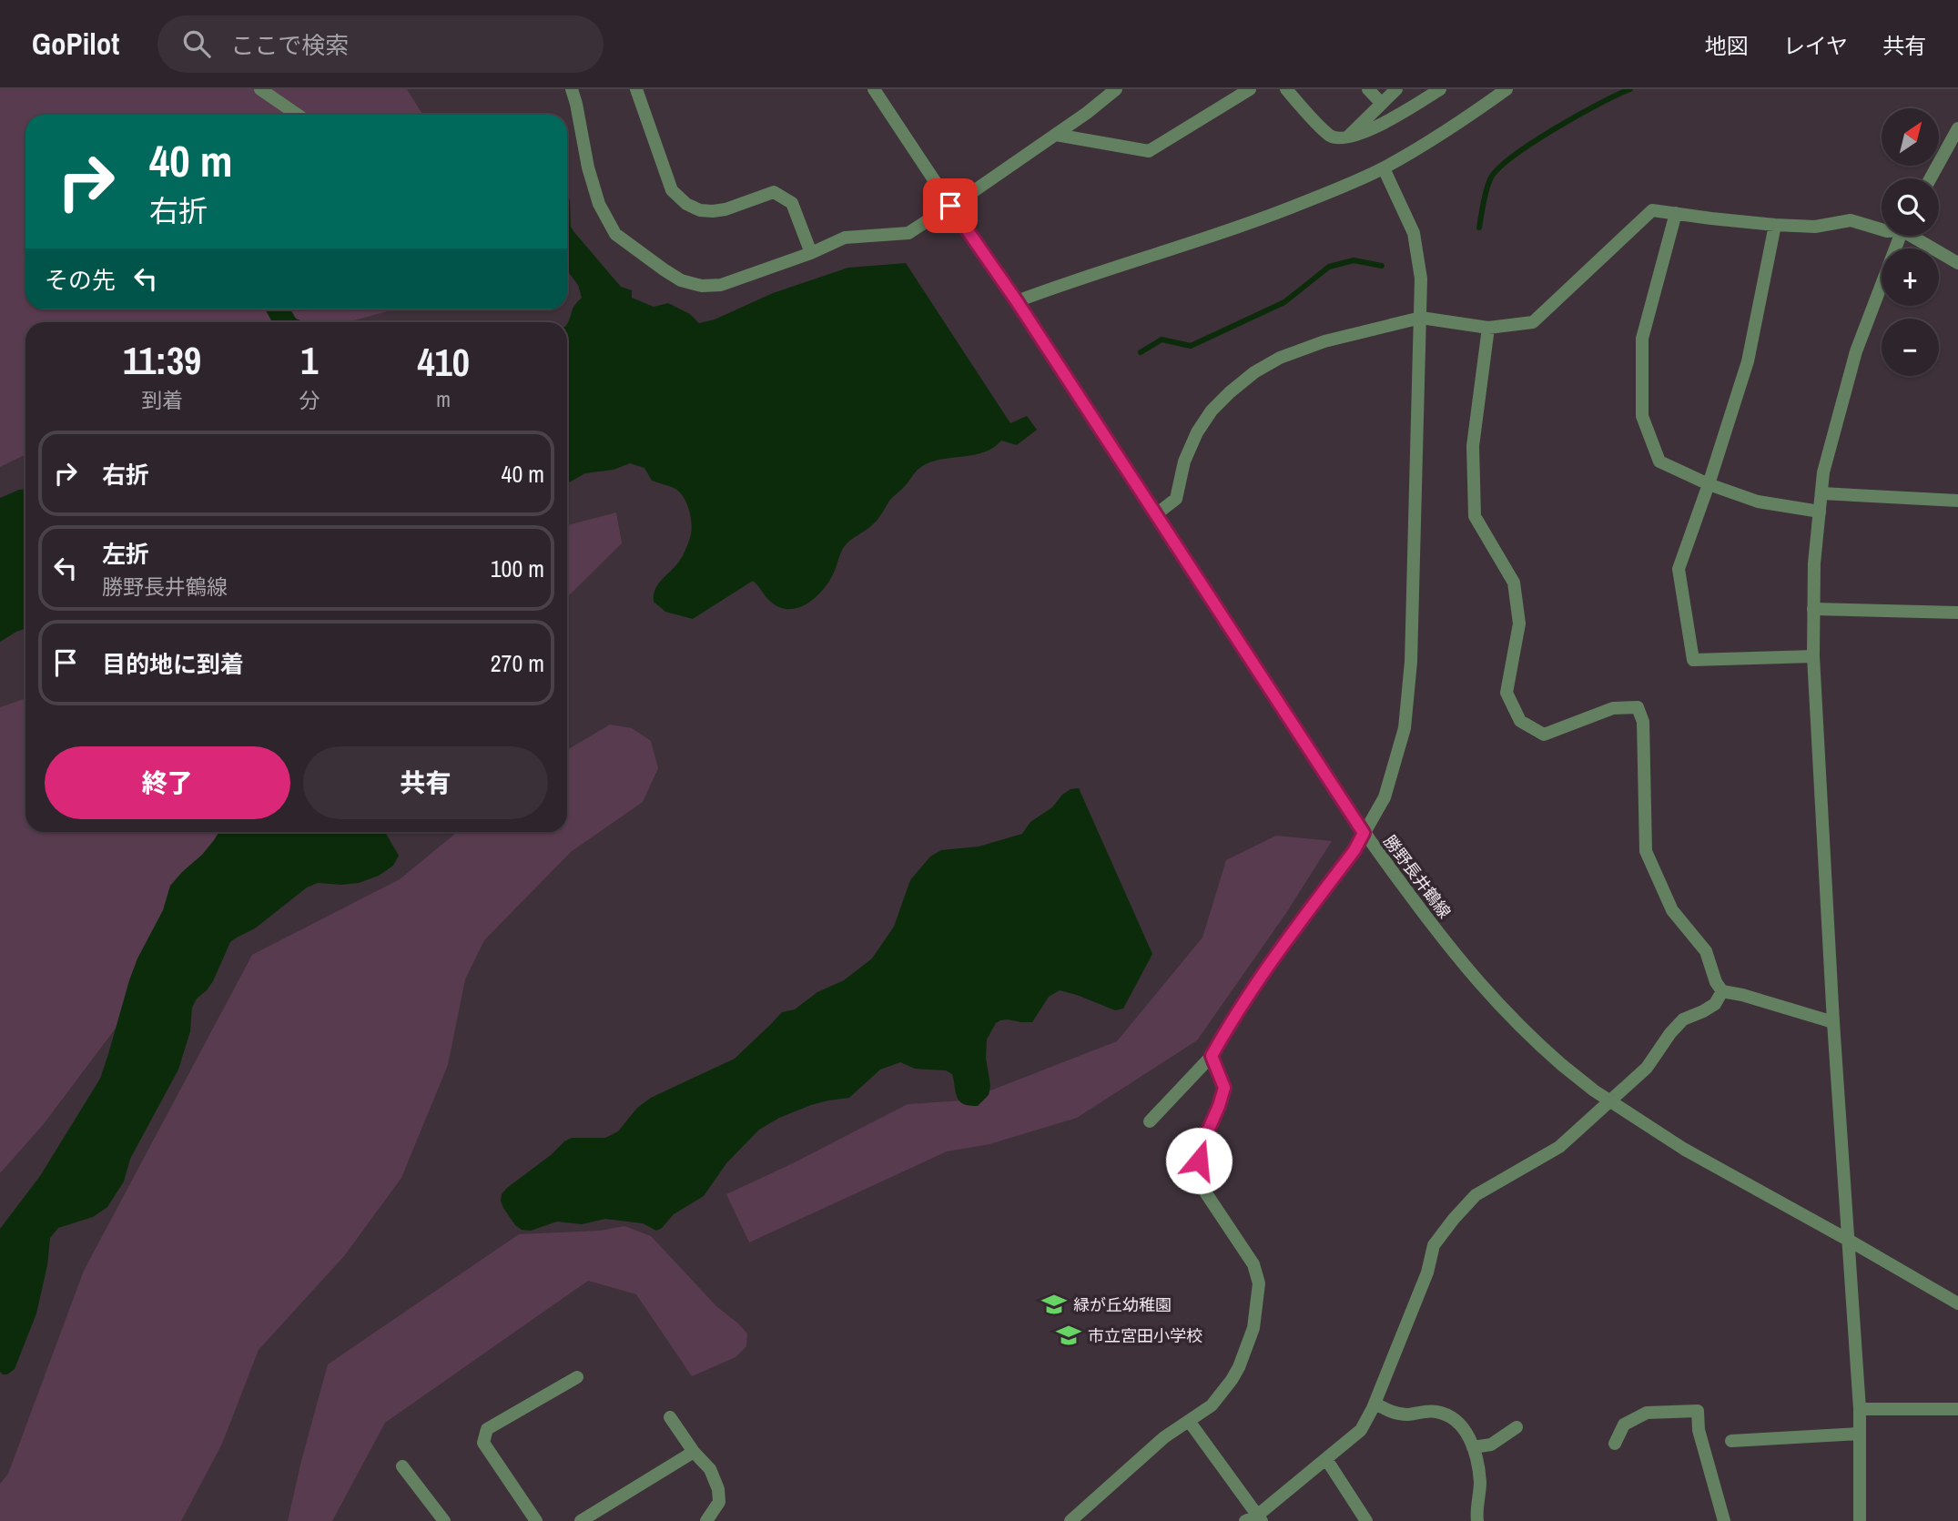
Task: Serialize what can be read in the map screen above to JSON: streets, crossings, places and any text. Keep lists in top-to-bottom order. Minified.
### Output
{"streets":{"street":["勝野長井鶴線"]},"places":{"school or university":["緑が丘幼稚園","市立宮田小学校"]},"north":"top right","page":{"header":"GoPilot","search":"ここで検索","nav":["地図","レイヤ","共有"],"map_buttons":["+","−"],"turn":["40 m","右折"],"then":"その先","eta":["11:39","到着","1","分","410","m"],"list":[{"name":"右折","value":"40 m"},{"name":"左折","note":"勝野長井鶴線","value":"100 m"},{"name":"目的地に到着","value":"270 m"}],"buttons":["終了","共有"]}}
